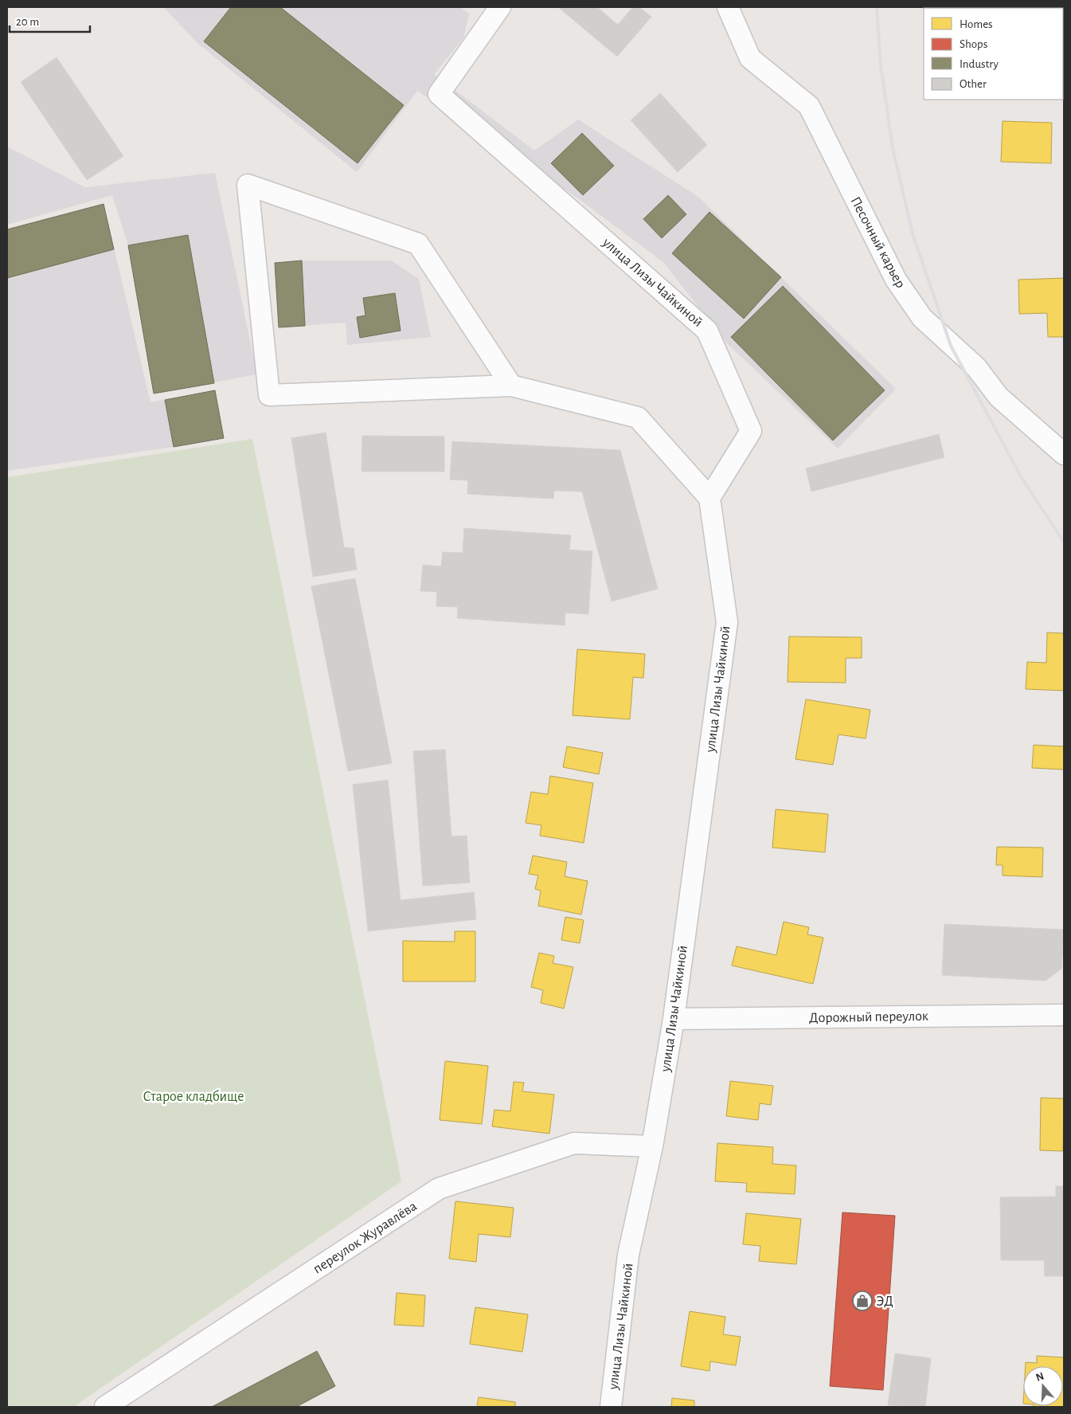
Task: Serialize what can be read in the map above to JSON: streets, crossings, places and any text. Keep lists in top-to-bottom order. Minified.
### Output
{"streets":{"street":["Песочный карьер","улица Лизы Чайкиной","Дорожный переулок","переулок Журавлёва"]},"crossings":[["улица Лизы Чайкиной","Дорожный переулок"],["улица Лизы Чайкиной","переулок Журавлёва"]],"parks":["Старое кладбище"],"places":{"shop":["ЭД"]},"legend":["Homes","Shops","Industry","Other"],"scale_bar":"20 m","north":"top"}
